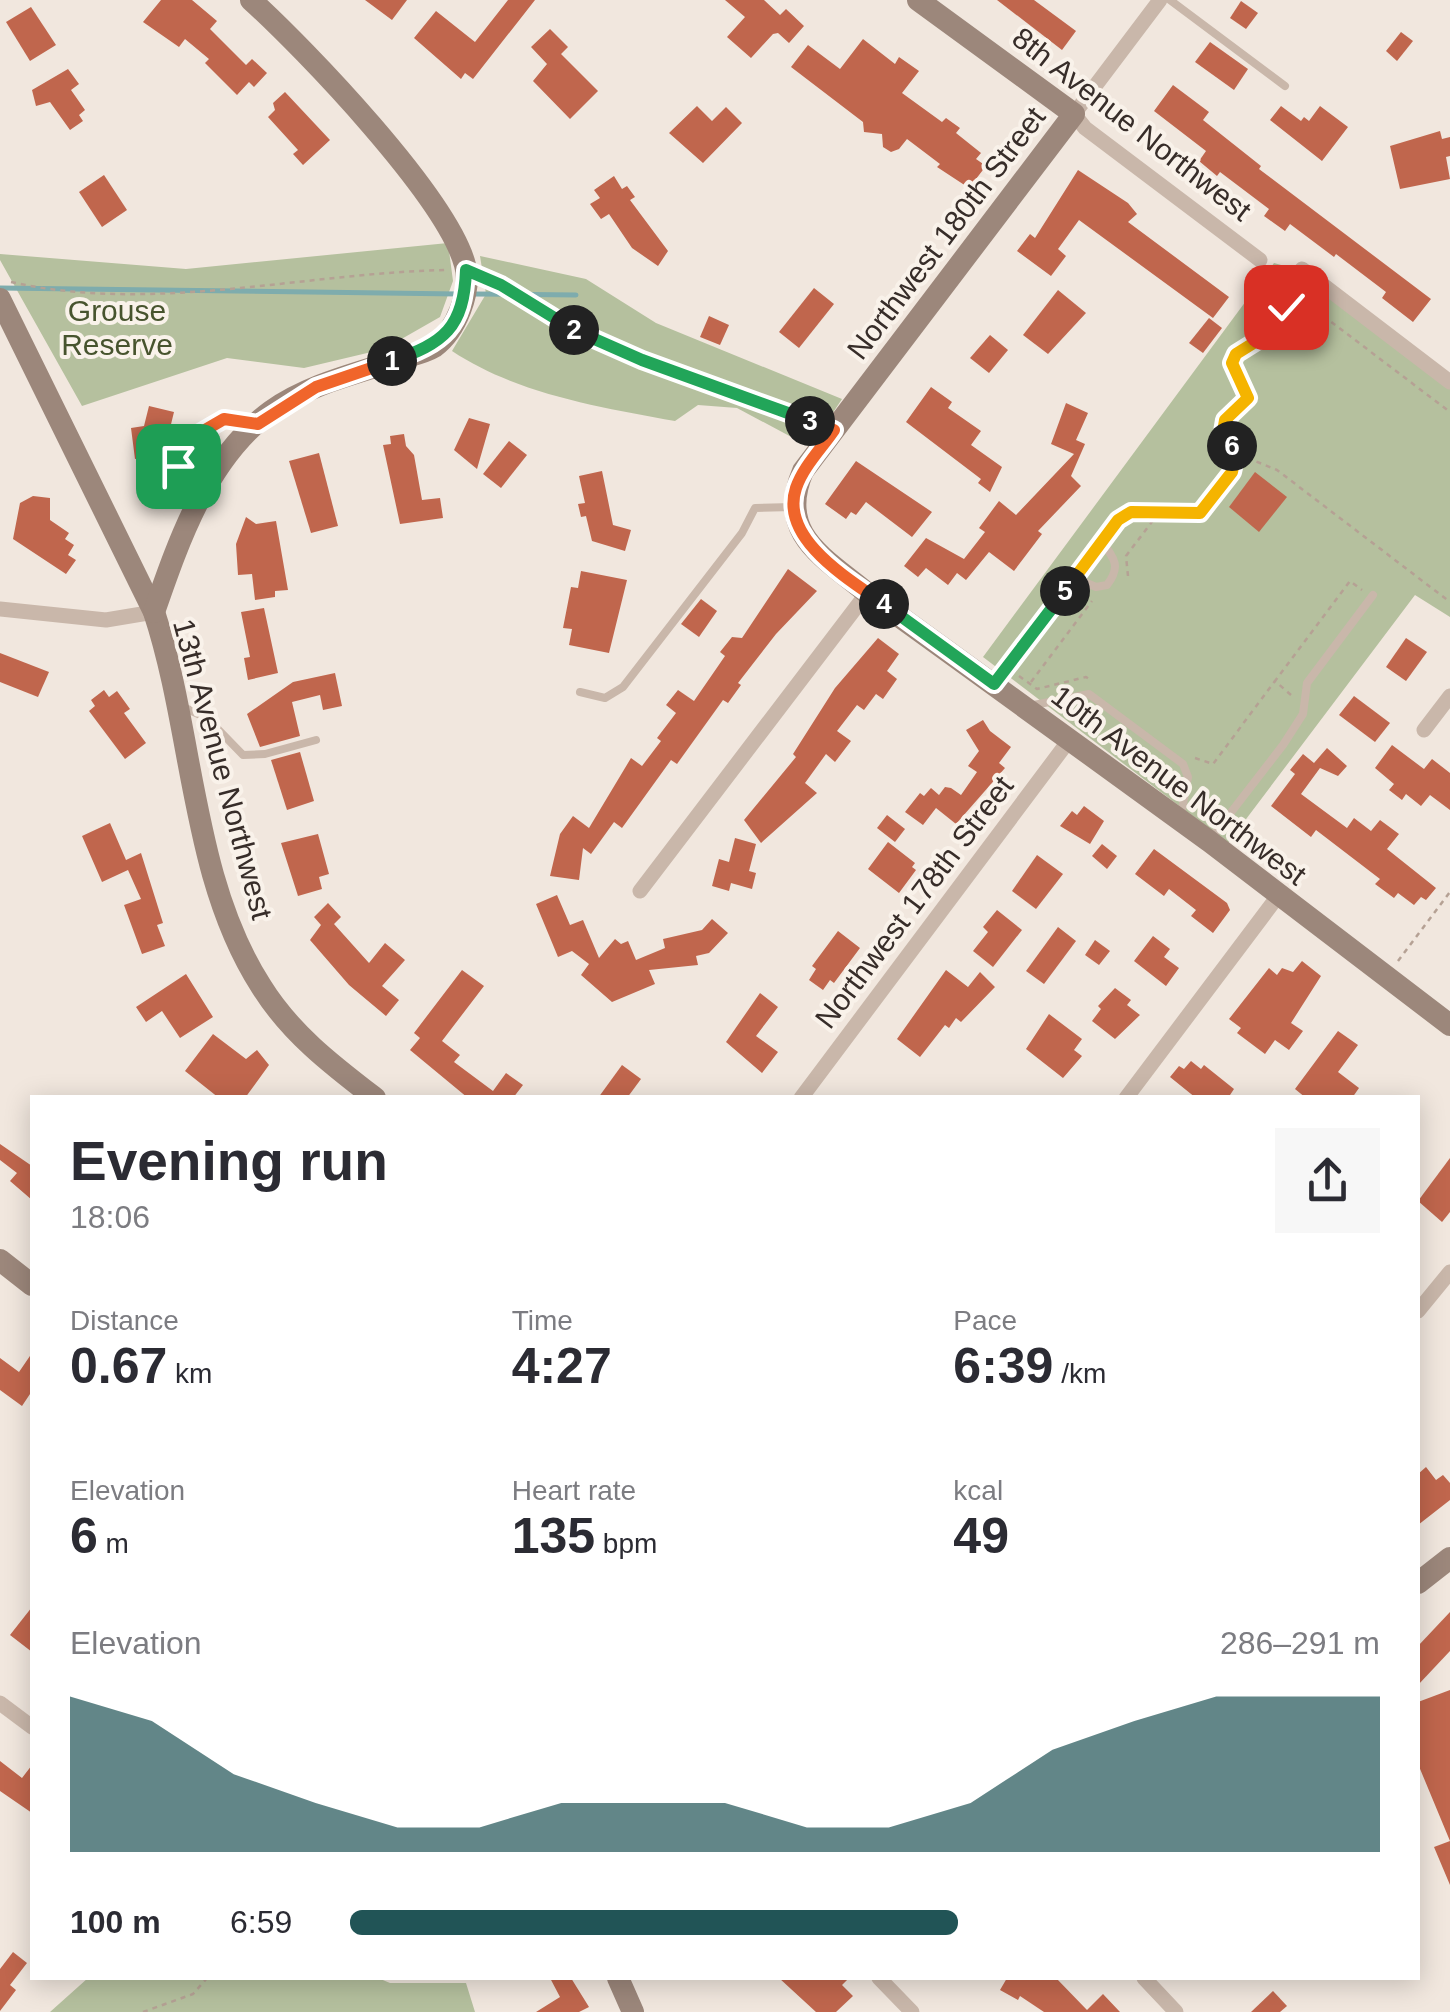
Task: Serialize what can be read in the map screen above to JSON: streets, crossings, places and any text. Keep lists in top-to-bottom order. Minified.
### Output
{"streets":{"street":["8th Avenue Northwest","Northwest 180th Street","13th Avenue Northwest","10th Avenue Northwest","Northwest 178th Street"]},"crossings":[["8th Avenue Northwest","Northwest 180th Street"],["Northwest 180th Street","10th Avenue Northwest"],["10th Avenue Northwest","Northwest 178th Street"]],"parks":["Grouse Reserve"],"page":{"pins":["2","1","3","6","5","4"],"heading":["Evening run","18:06"],"stats":[["Distance","0.67 km"],["Time","4:27"],["Pace","6:39 /km"],["Elevation","6 m"],["Heart rate","135 bpm"],["kcal","49"]],"chart":["Elevation","286–291 m"],"list":[{"name":"100 m","note":"6:59"}]}}
